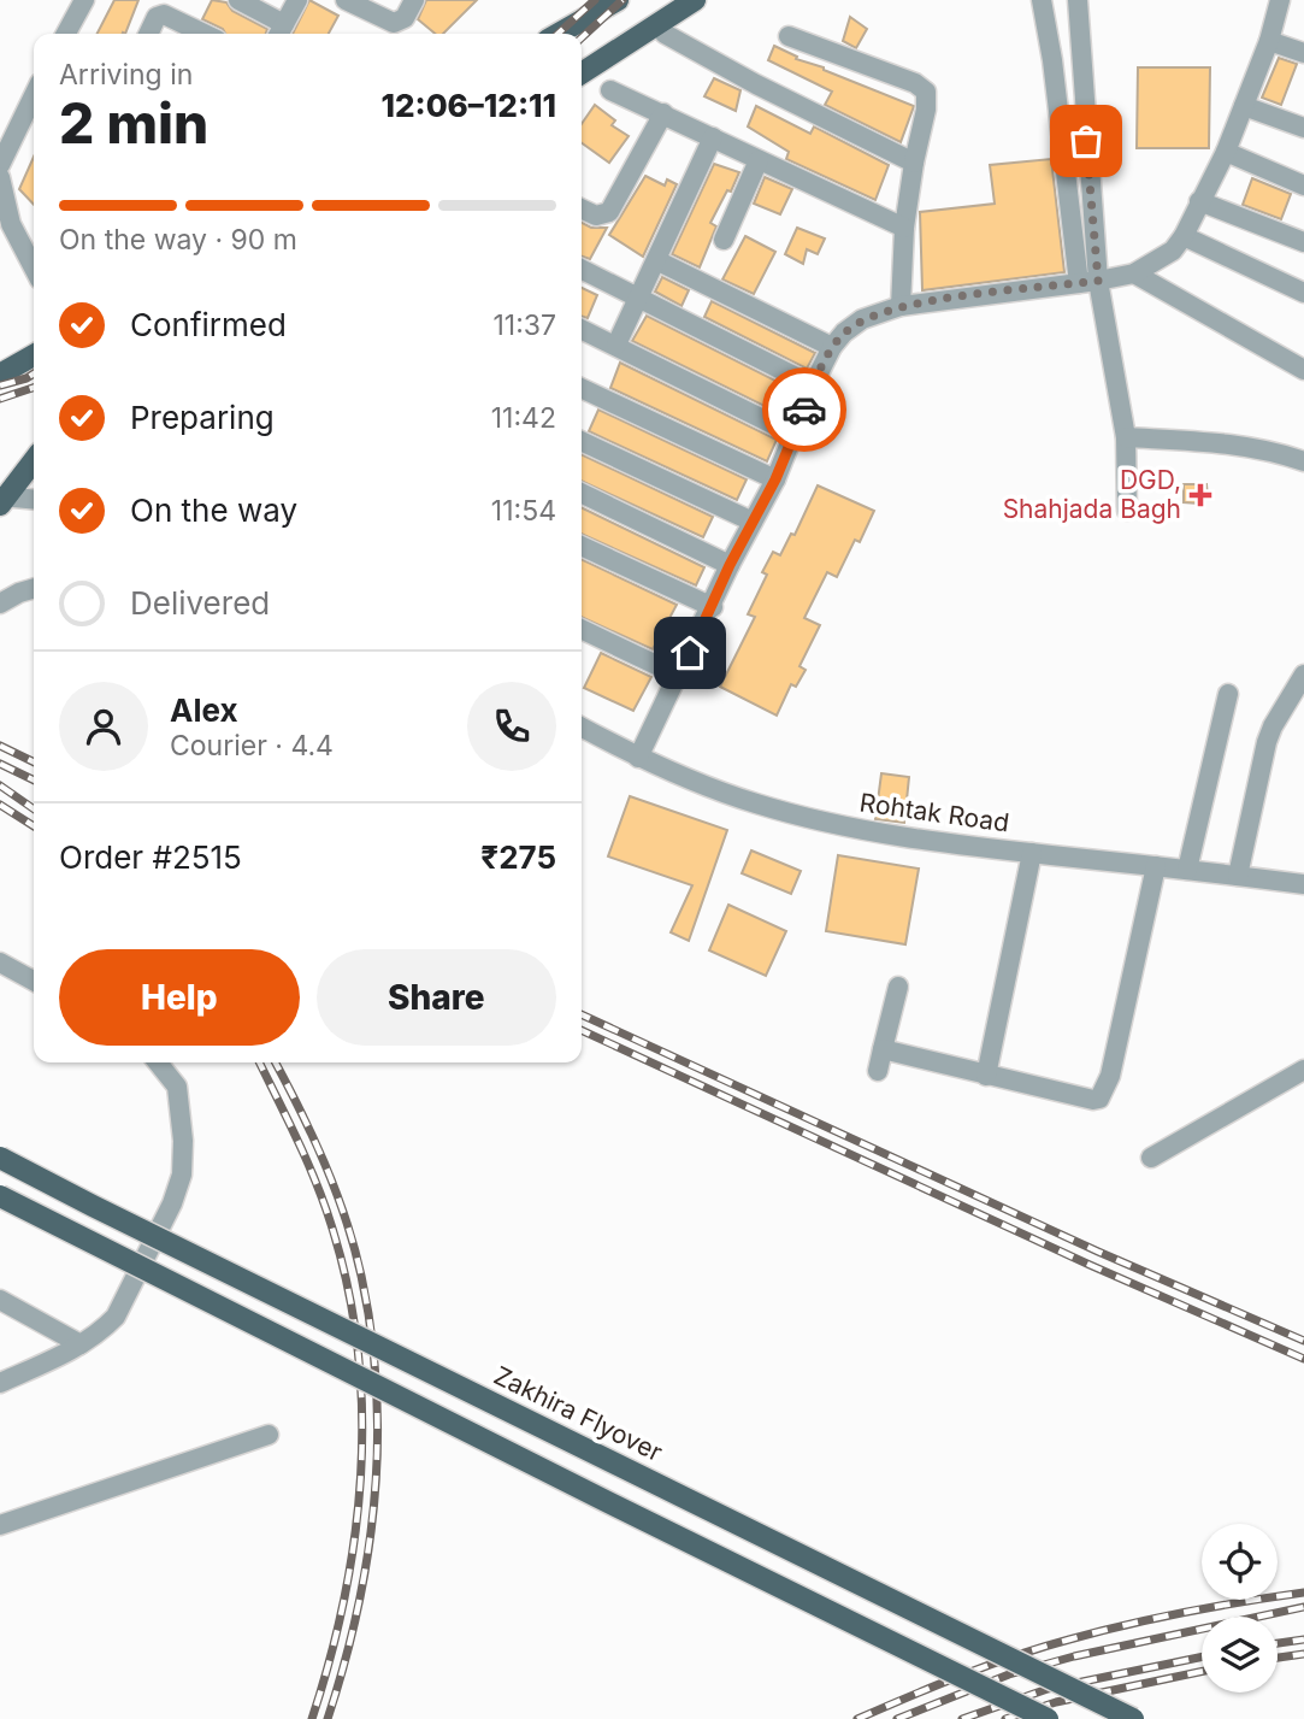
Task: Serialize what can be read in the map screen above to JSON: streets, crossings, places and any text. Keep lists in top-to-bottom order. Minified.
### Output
{"streets":{"main road":["Zakhira Flyover"],"street":["Rohtak Road"]},"places":{"health":["DGD, Shahjada Bagh"]},"page":{"heading":["2 min","Arriving in","12:06–12:11"],"panel":["Alex","Courier · 4.4","Order #2515","₹275"],"bar":"On the way · 90 m","list":[["Confirmed","11:37"],["Preparing","11:42"],["On the way","11:54"],"Delivered"],"buttons":["Help","Share"]}}
